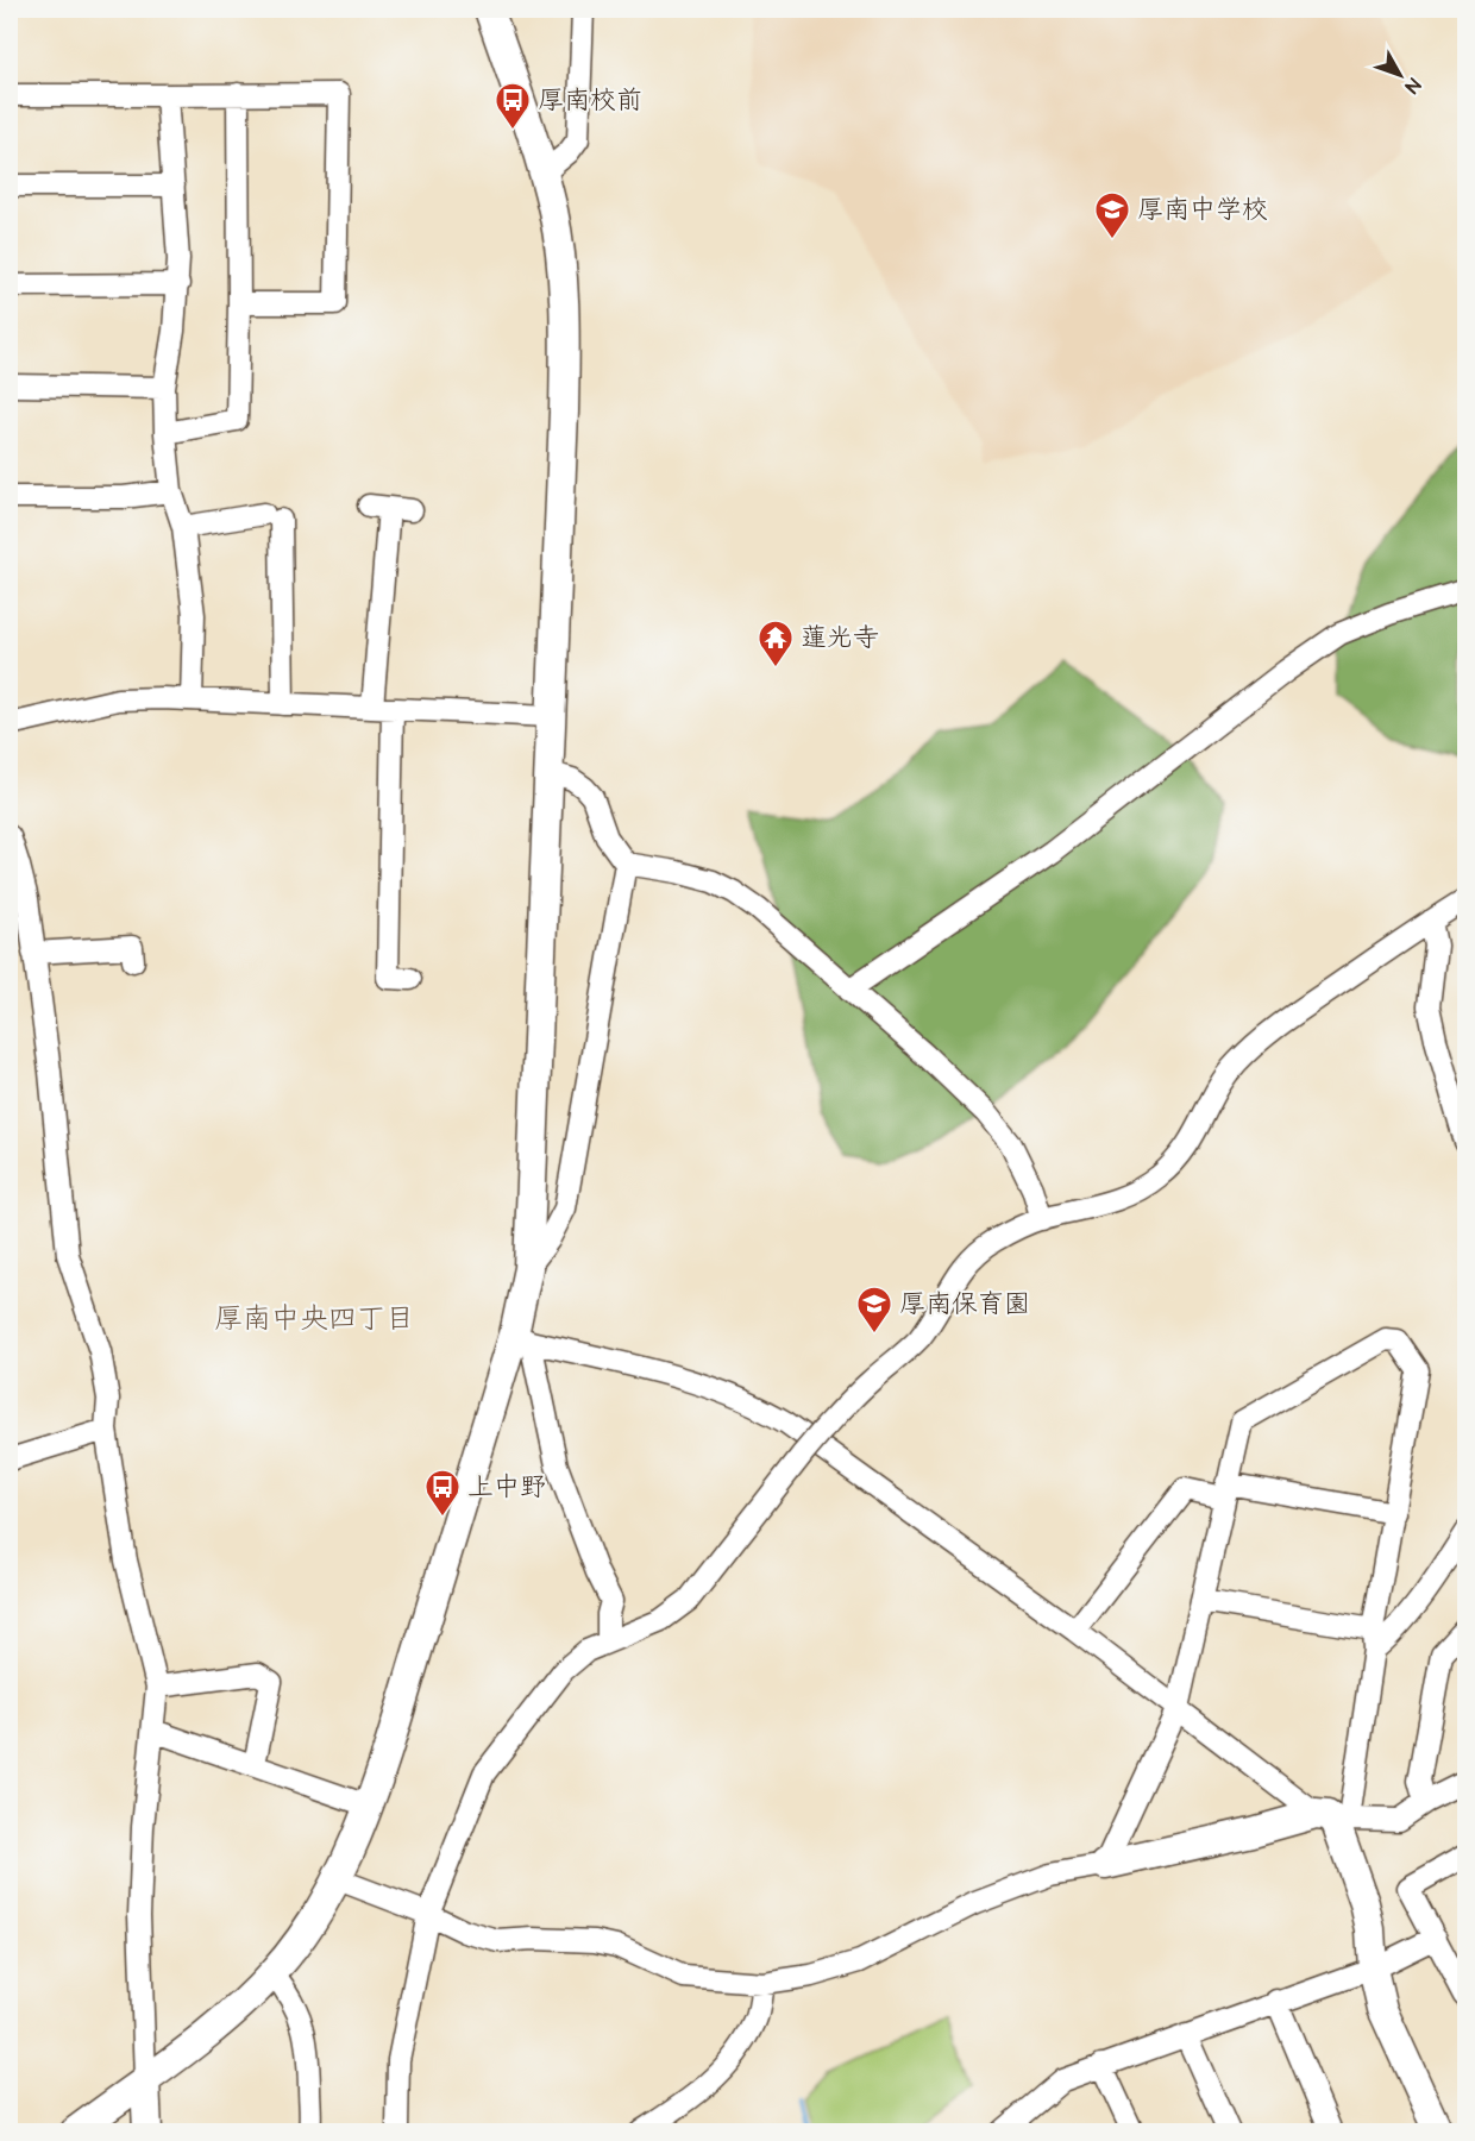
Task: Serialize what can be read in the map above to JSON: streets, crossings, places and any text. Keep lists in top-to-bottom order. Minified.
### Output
{"districts":["厚南中央四丁目"],"places":{"bus stop":["厚南校前","上中野"],"school or university":["厚南中学校","厚南保育園"],"temple":["蓮光寺"]},"north":"bottom right"}
